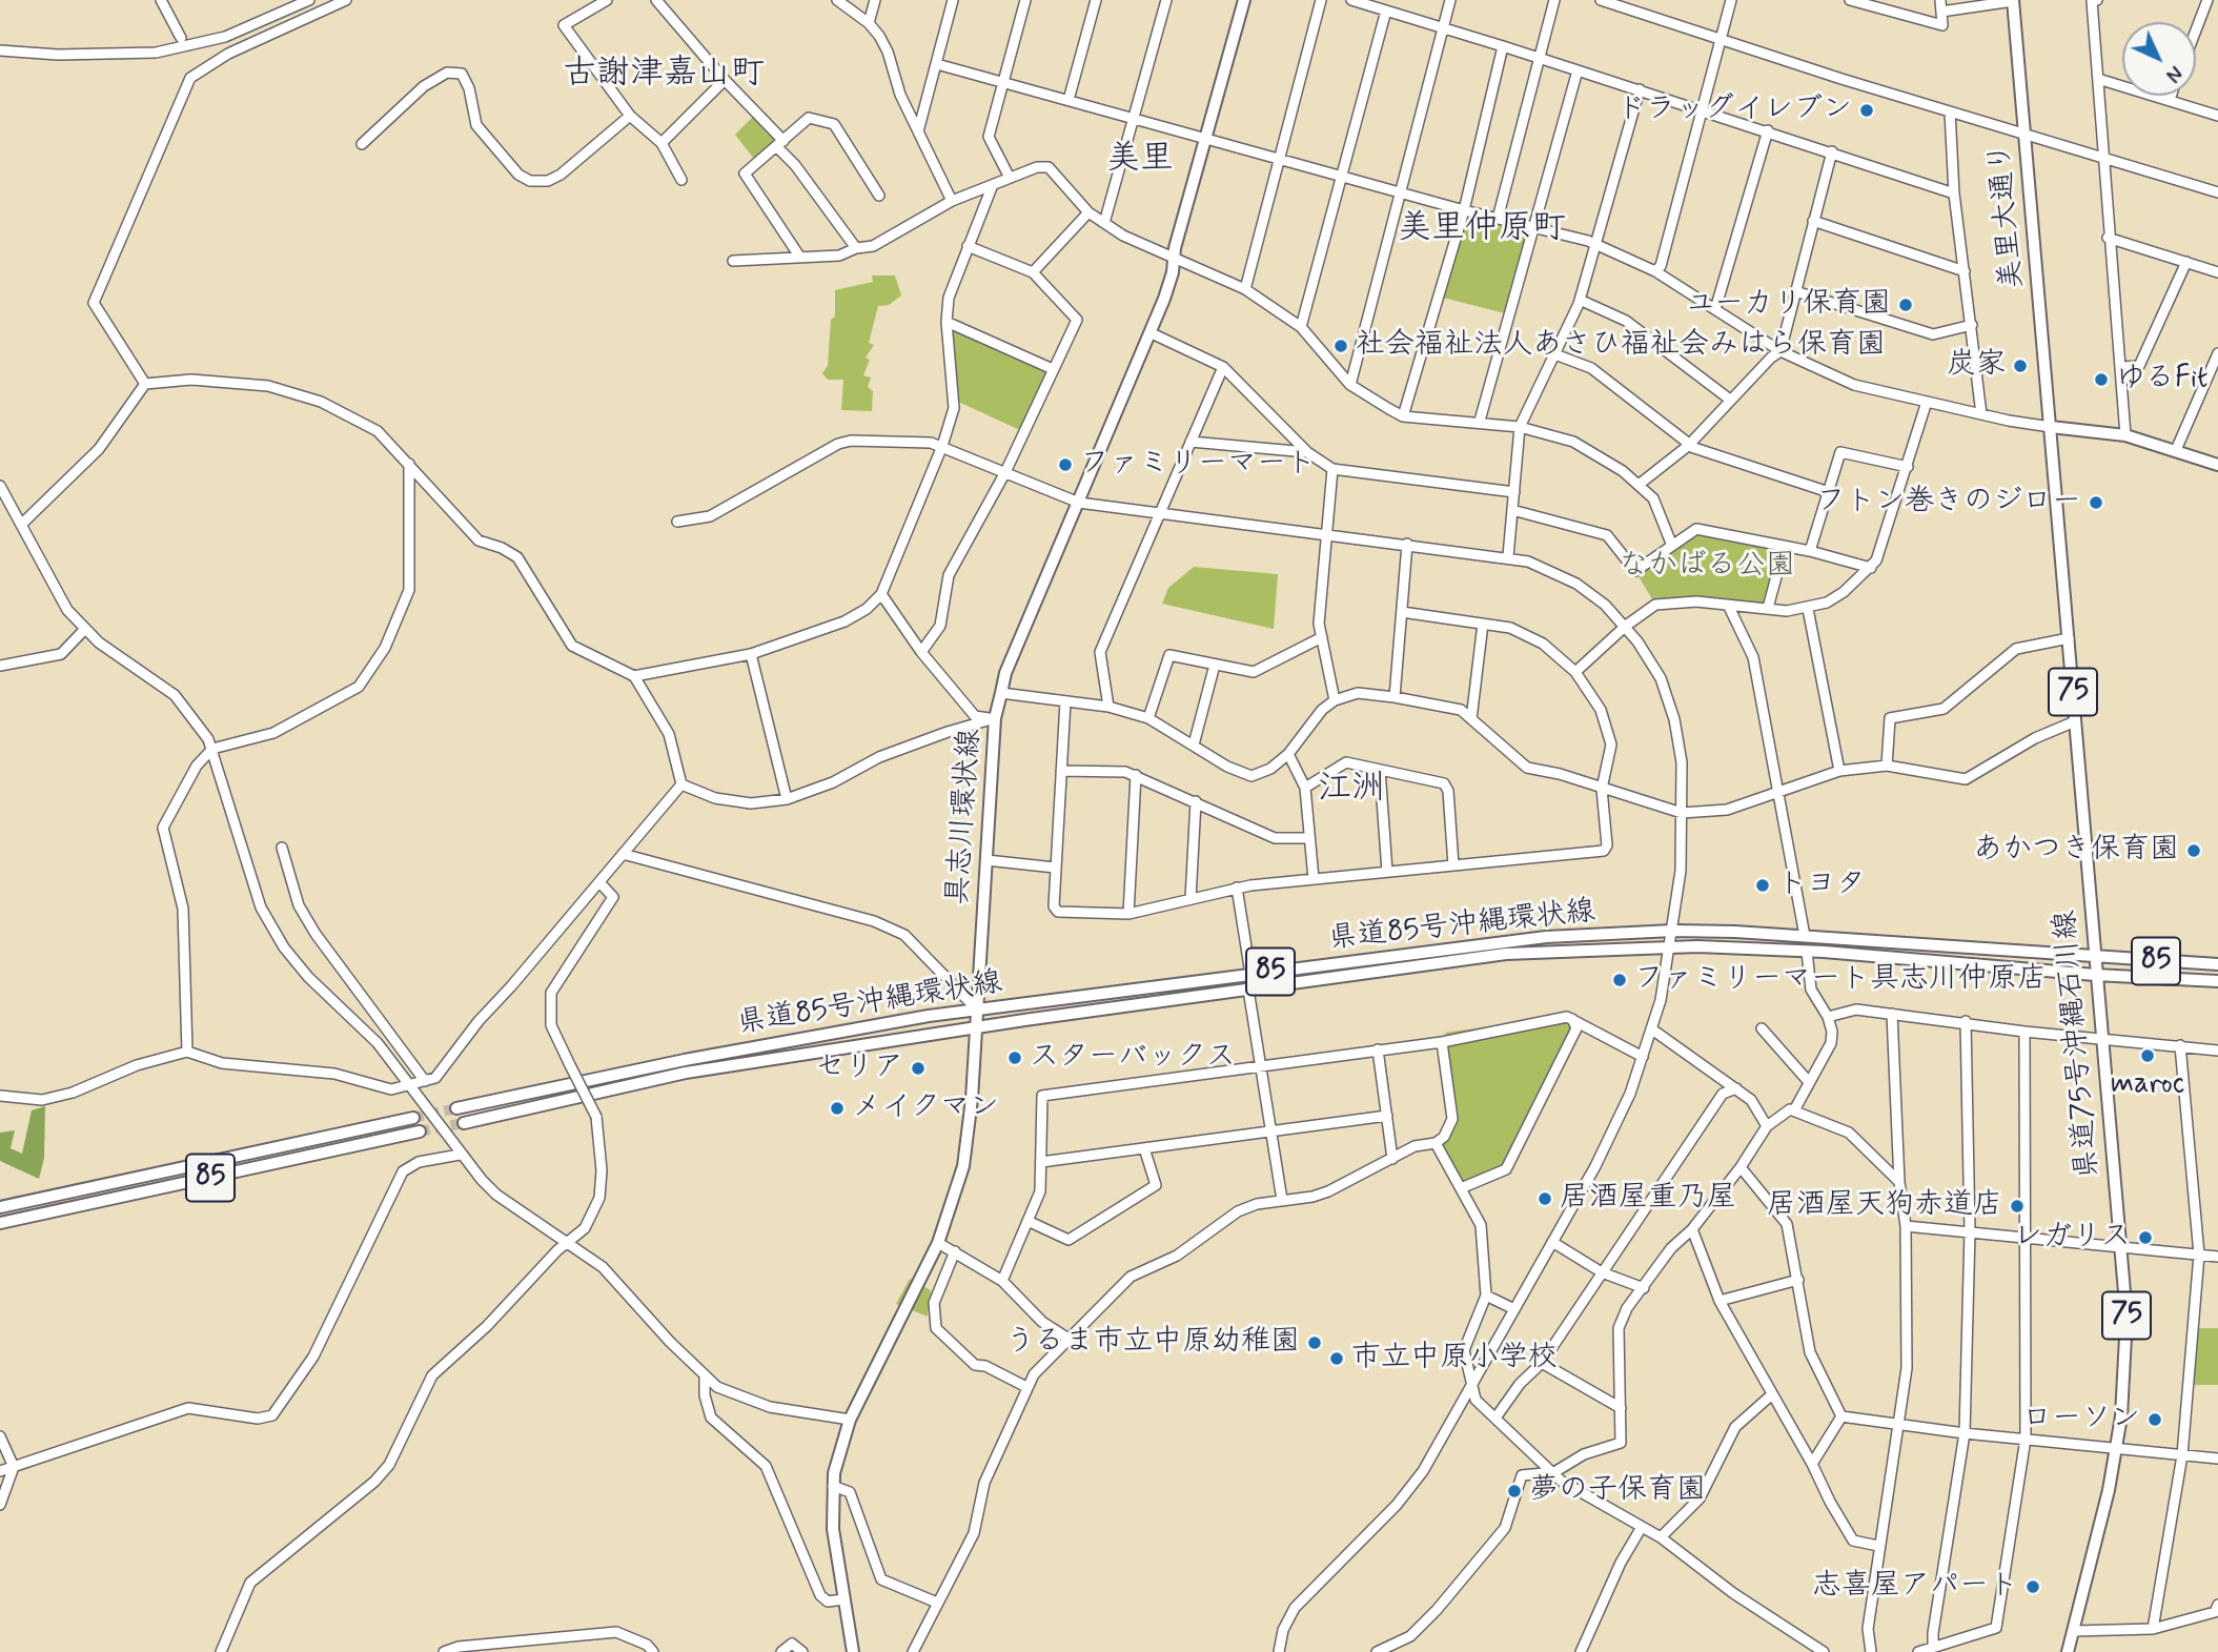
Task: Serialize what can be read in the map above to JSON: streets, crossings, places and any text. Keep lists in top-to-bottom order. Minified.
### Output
{"streets":{"main road":["美里大通り","75","具志川環状線","県道85号沖縄環状線","85","県道75号沖縄石川線"]},"crossings":[["美里大通り","県道75号沖縄石川線"],["具志川環状線","県道85号沖縄環状線"],["県道85号沖縄環状線","県道75号沖縄石川線"]],"districts":["古謝津嘉山町","美里","美里仲原町","江洲"],"parks":["なかばる公園"],"places":["ドラッグイレブン","ユーカリ保育園","社会福祉法人あさひ福祉会みはら保育園","炭家","ゆるFit","ファミリーマート","フトン巻きのジロー","あかつき保育園","トヨタ","ファミリーマート具志川仲原店","maroc","スターバックス","セリア","メイクマン","居酒屋重乃屋","居酒屋天狗赤道店","レガリス","うるま市立中原幼稚園","市立中原小学校","ローソン","夢の子保育園","志喜屋アパート"],"north":"bottom right"}
